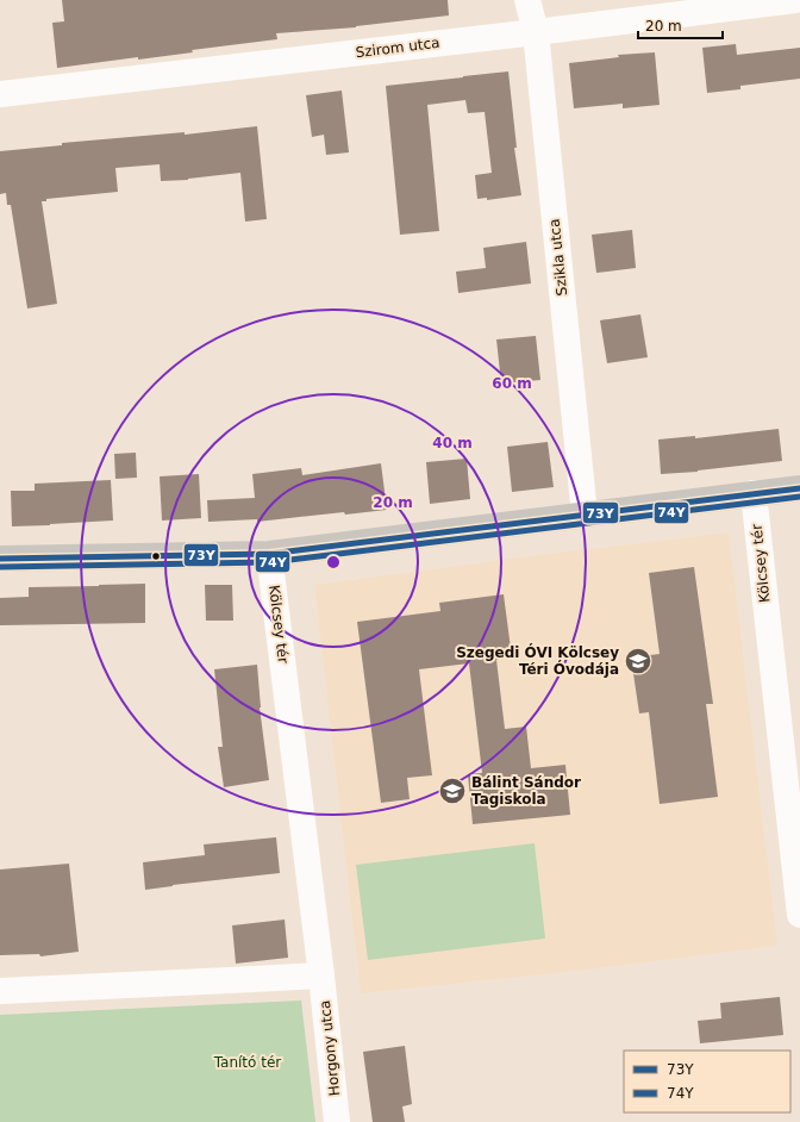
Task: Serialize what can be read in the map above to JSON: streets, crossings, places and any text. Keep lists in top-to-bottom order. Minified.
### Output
{"streets":{"street":["Szirom utca","Szikla utca","Kölcsey tér","Horgony utca"]},"crossings":[["Szirom utca","Szikla utca"],["Kölcsey tér","Horgony utca"]],"parks":["Tanító tér"],"places":{"school or university":["Szegedi ÓVI Kölcsey Téri Óvodája","Bálint Sándor Tagiskola"]},"lines":["transit line 73Y","transit line 74Y"],"legend":["73Y","74Y"],"scale_bar":"20 m","rings":["60 m","40 m","20 m"]}
